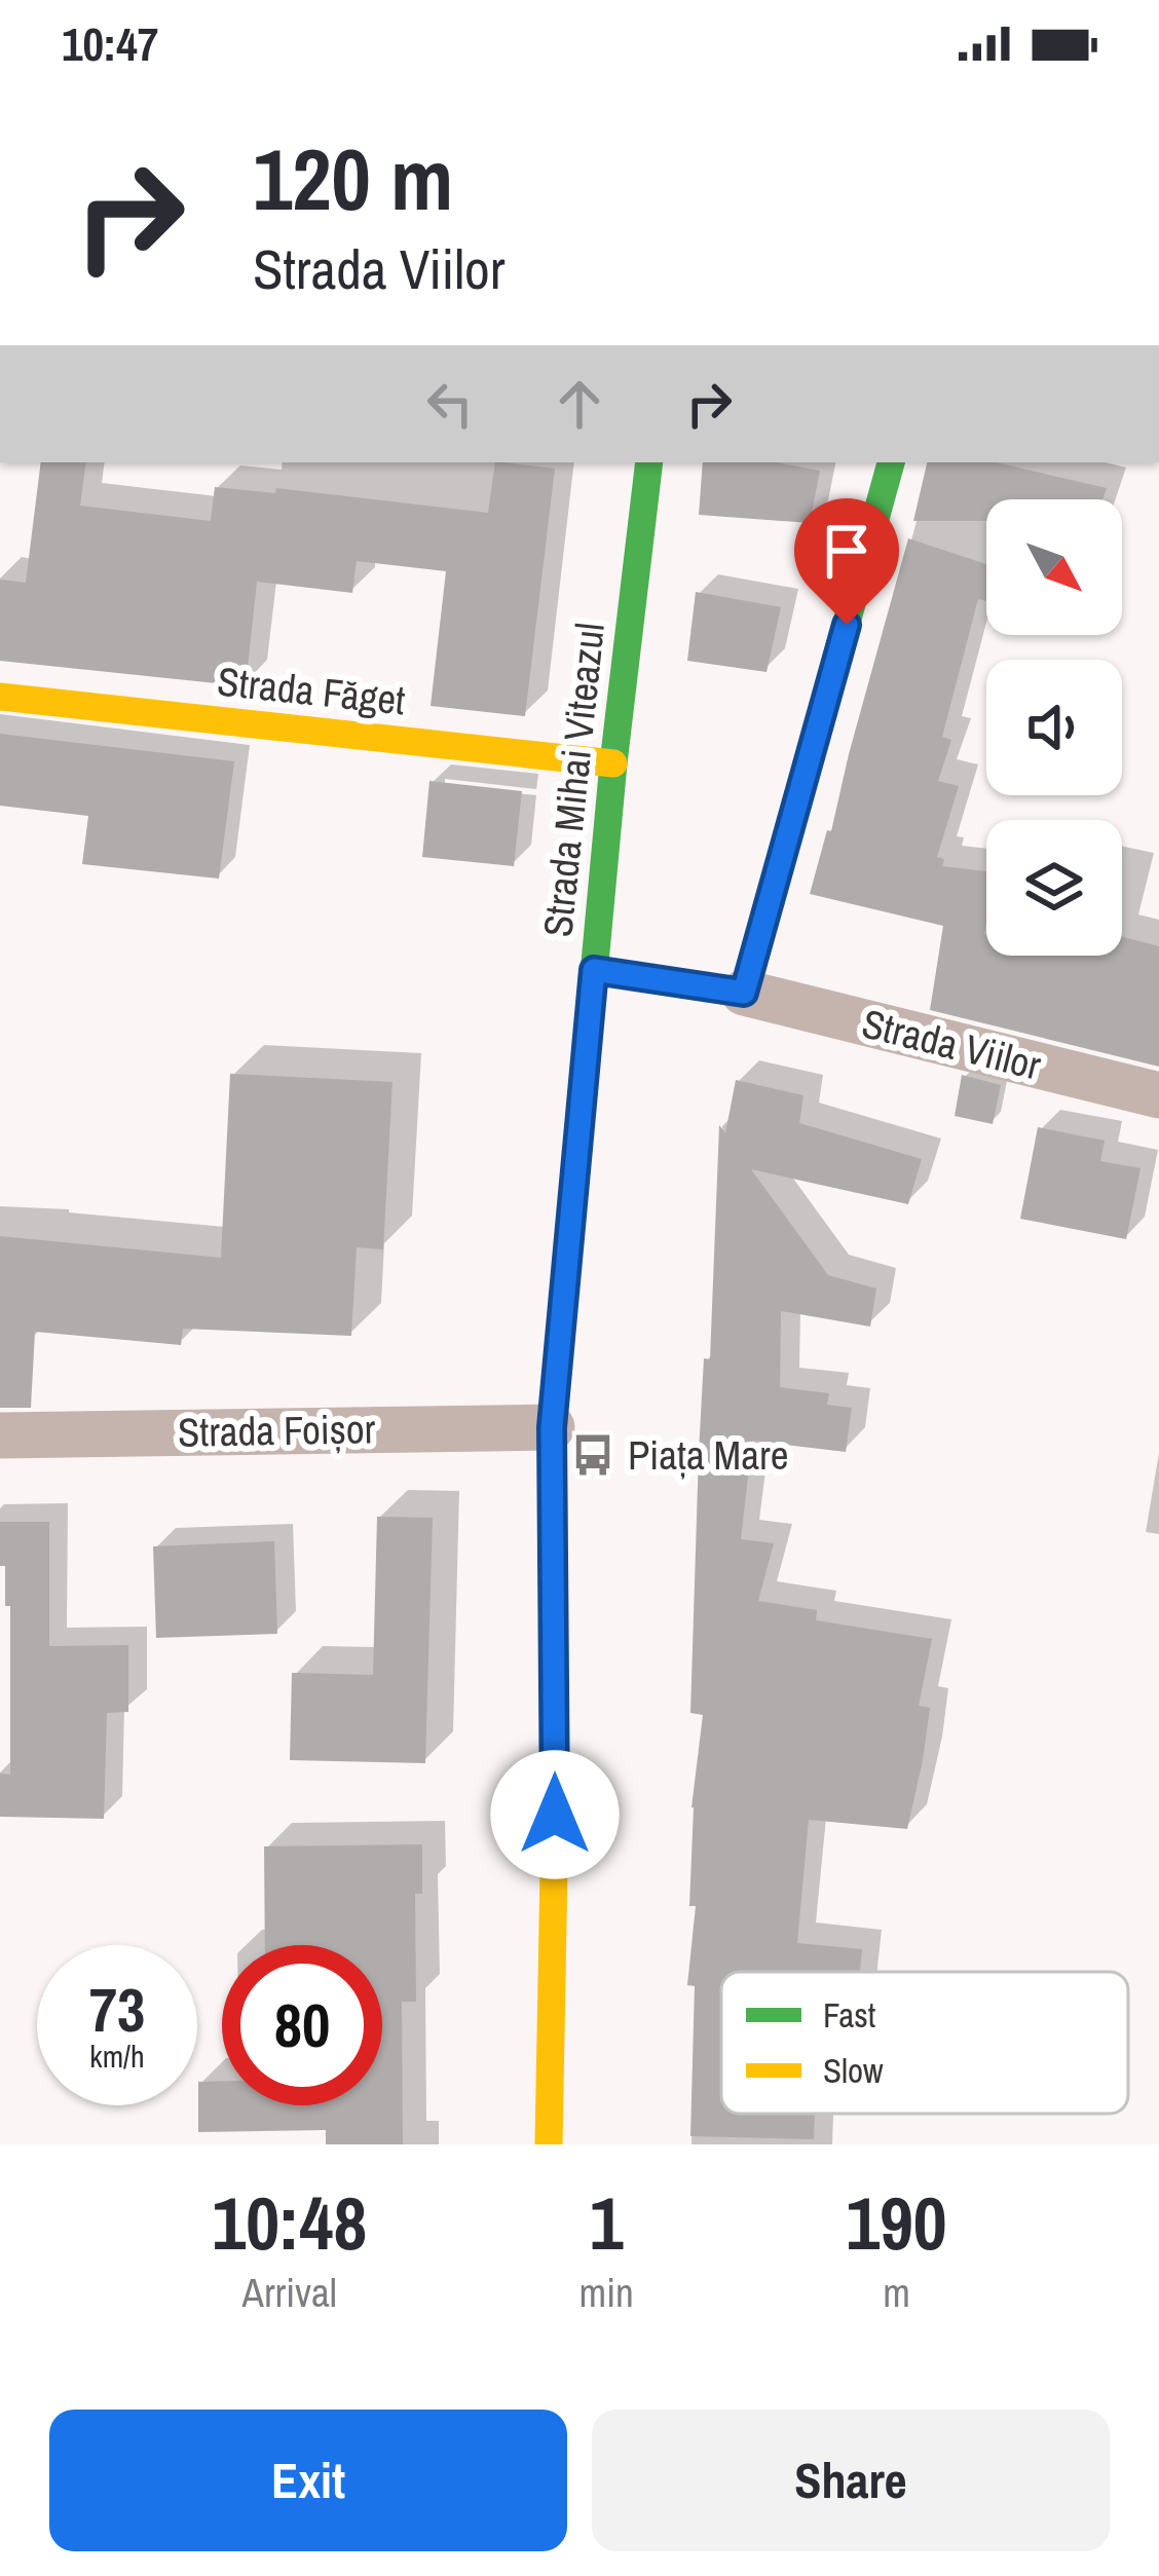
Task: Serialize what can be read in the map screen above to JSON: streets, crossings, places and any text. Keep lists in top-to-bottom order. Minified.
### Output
{"streets":{"main road":["Strada Făget","Strada Mihai Viteazul","Strada Viilor"],"street":["Strada Foișor"]},"crossings":[["Strada Făget","Strada Mihai Viteazul"],["Strada Mihai Viteazul","Strada Viilor"],["Strada Mihai Viteazul","Strada Foișor"]],"places":{"bus stop":["Piața Mare"]},"legend":["Fast","Slow"],"north":"bottom right","page":{"status":"10:47","turn":["120 m","Strada Viilor"],"speed":"73 km/h","limit":"80","eta":["10:48","Arrival","1","min","190","m"],"buttons":["Exit","Share"]}}
